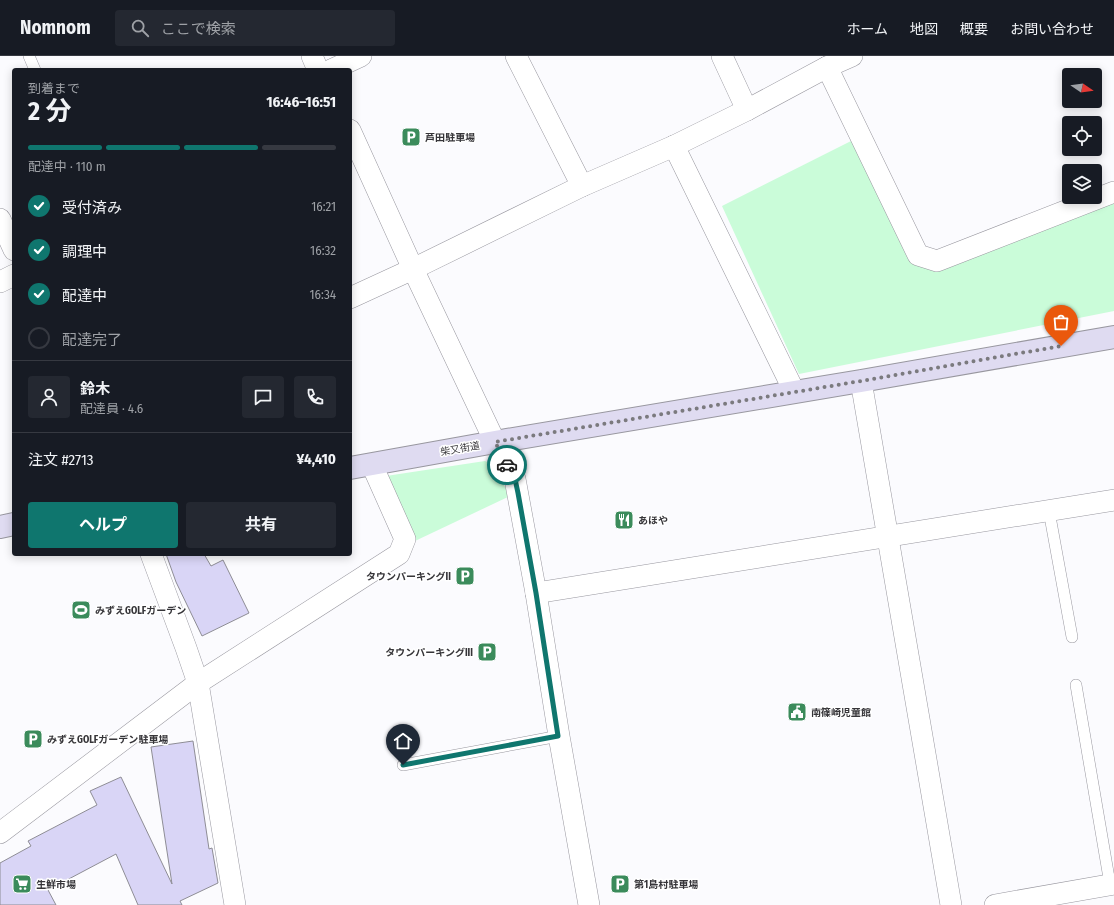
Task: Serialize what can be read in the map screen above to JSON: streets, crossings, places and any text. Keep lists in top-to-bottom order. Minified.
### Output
{"streets":{"main road":["柴又街道"]},"places":{"parking":["芦田駐車場","タウンパーキングII","タウンパーキングIII","みずえGOLFガーデン駐車場","第1島村駐車場"],"restaurant":["あほや"],"sports":["みずえGOLFガーデン"],"public building":["南篠崎児童館"],"supermarket":["生鮮市場"]},"north":"right","page":{"header":"Nomnom","search":"ここで検索","nav":["ホーム","地図","概要","お問い合わせ"],"heading":["2 分","到着まで","16:46–16:51"],"panel":["鈴木","配達員 · 4.6","注文 #2713","¥4,410"],"bar":"配達中 · 110 m","list":[["受付済み","16:21"],["調理中","16:32"],["配達中","16:34"],"配達完了"],"buttons":["ヘルプ","共有"]}}
